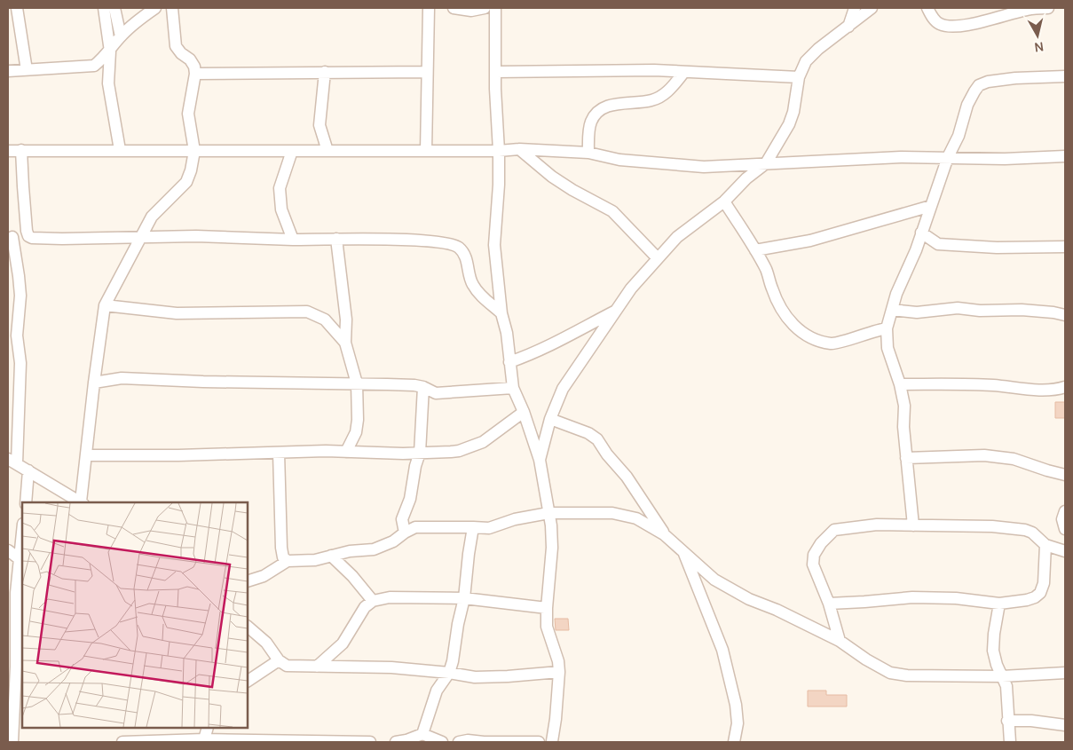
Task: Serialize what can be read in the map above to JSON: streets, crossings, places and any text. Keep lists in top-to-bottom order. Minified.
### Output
{"north":"bottom"}
